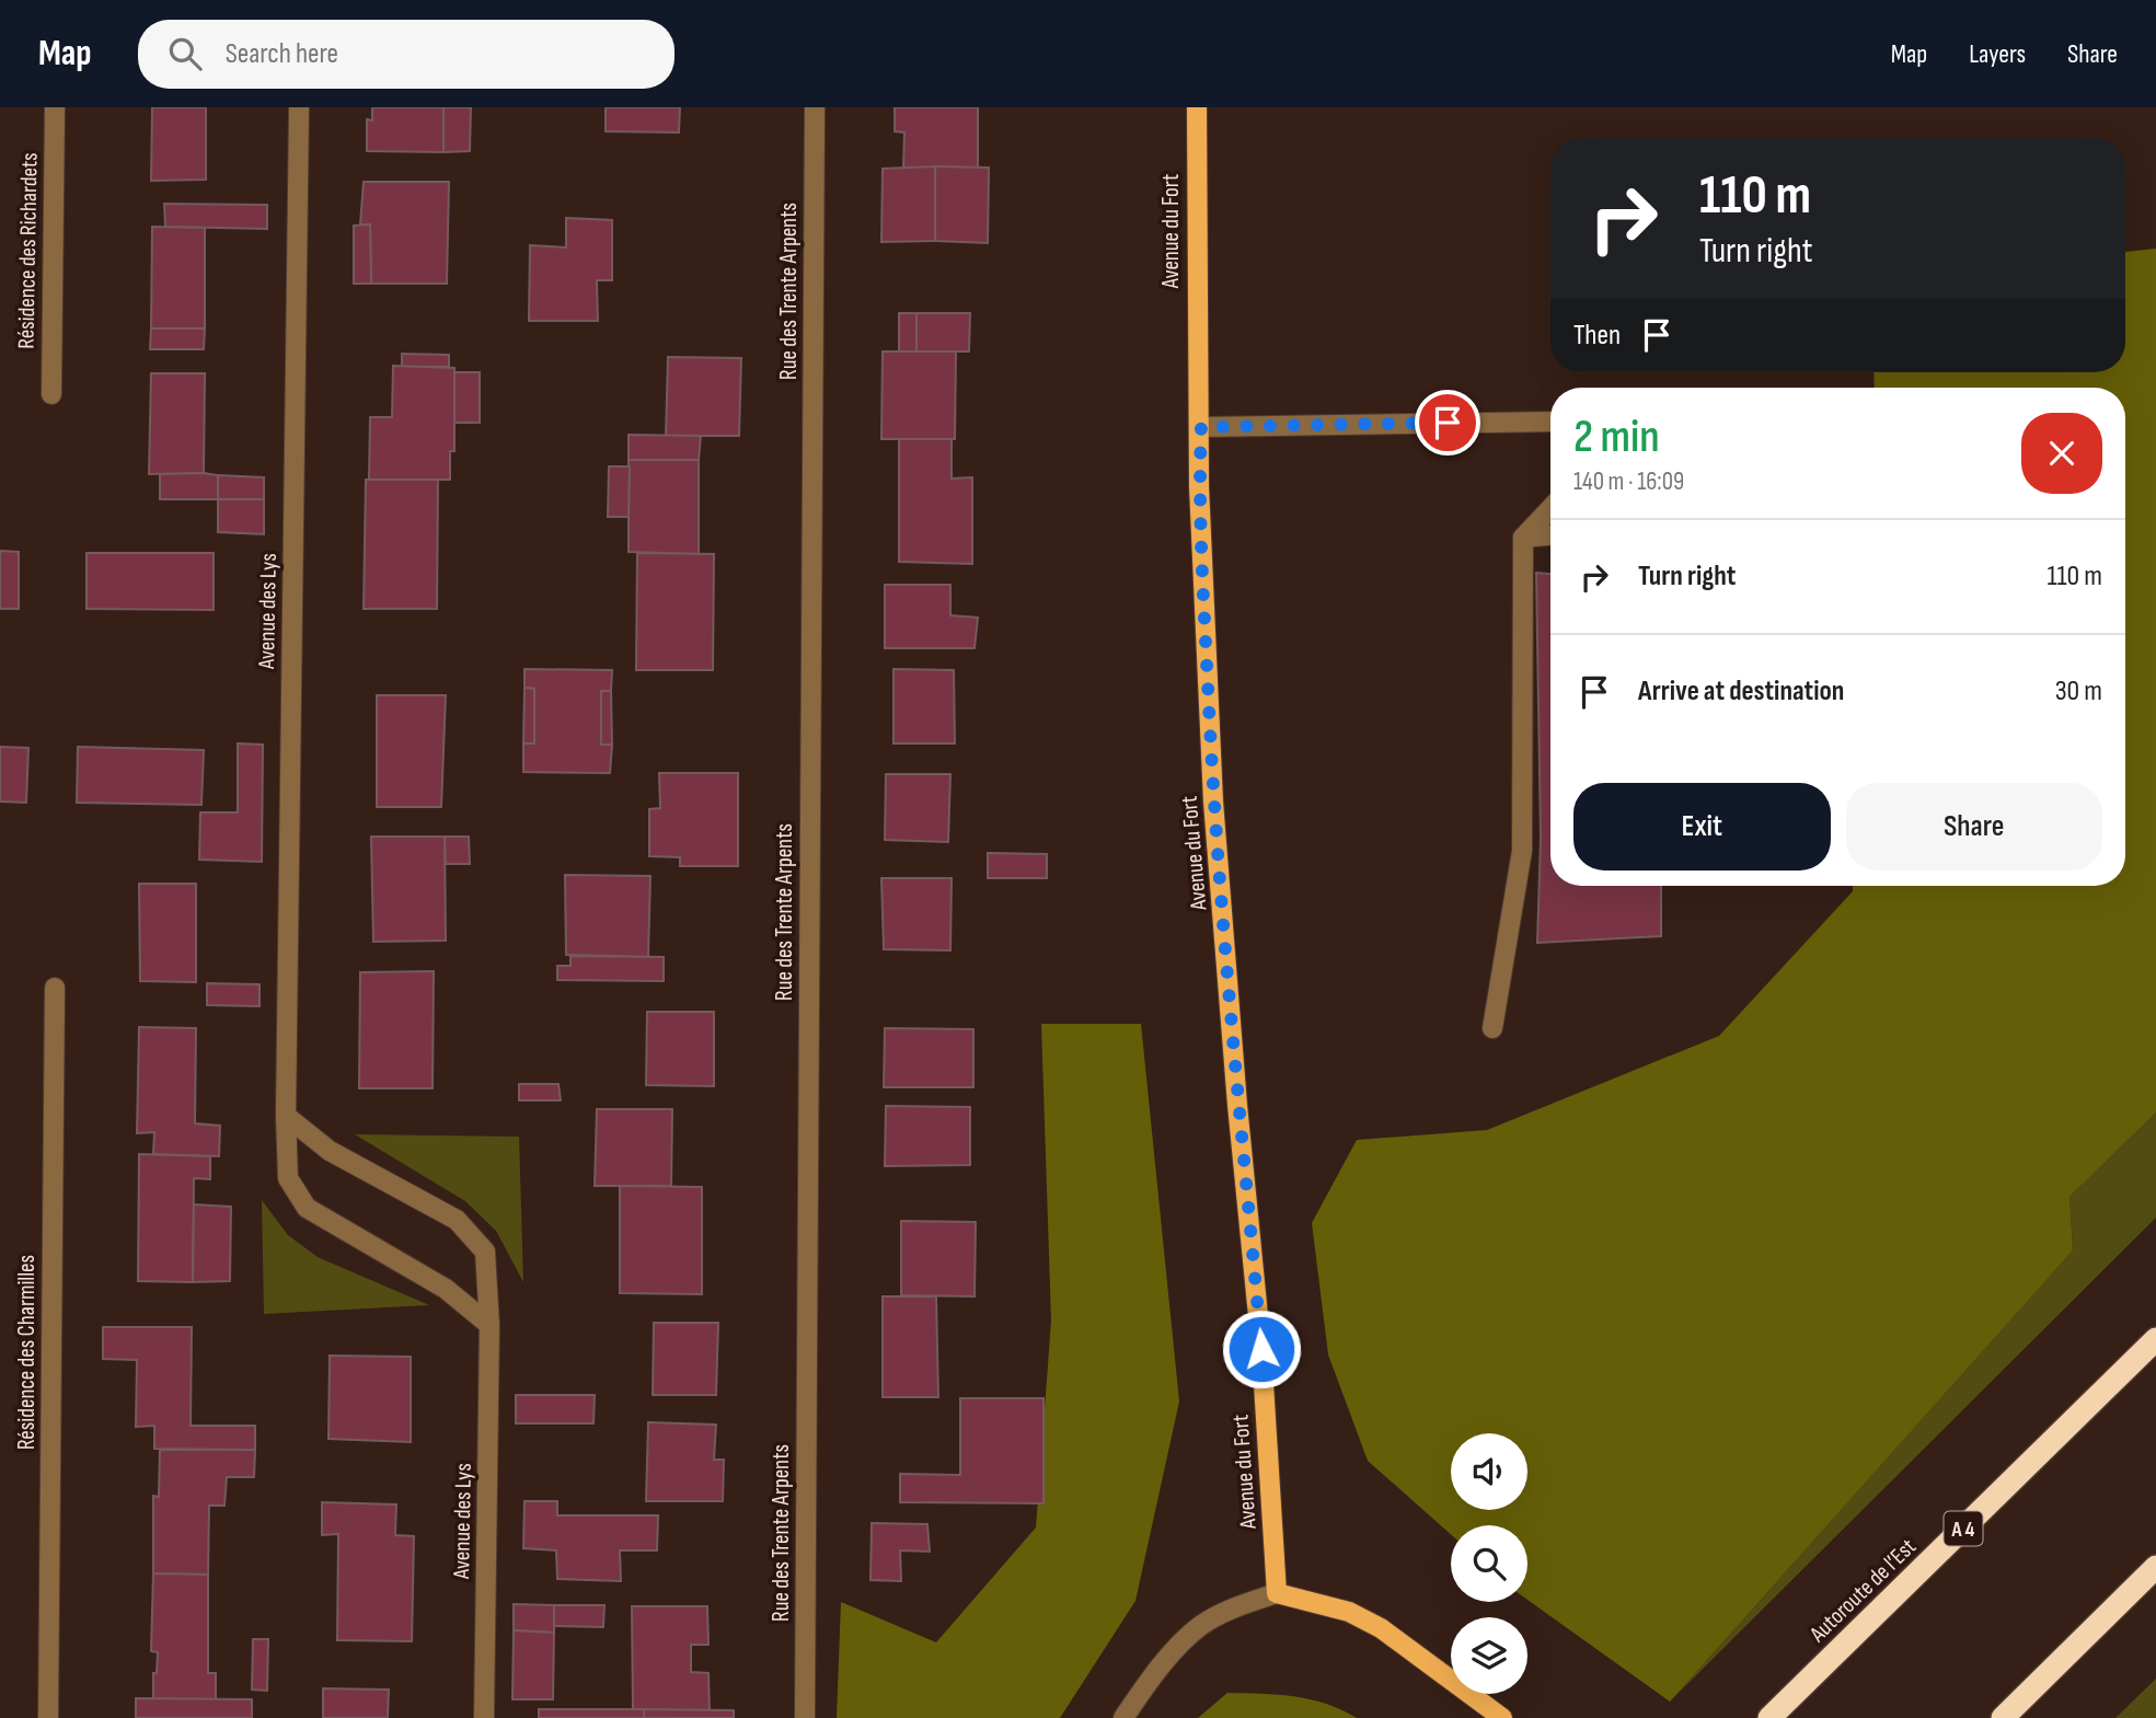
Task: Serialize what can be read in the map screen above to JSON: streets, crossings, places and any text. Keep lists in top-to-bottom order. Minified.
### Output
{"streets":{"highway":["A 4","Autoroute de l’Est"],"main road":["Avenue du Fort"],"street":["Résidence des Richardets","Rue des Trente Arpents","Avenue des Lys","Résidence des Charmilles"]},"page":{"header":"Map","search":"Search here","nav":["Map","Layers","Share"],"turn":["110 m","Turn right"],"then":"Then","heading":["2 min","140 m · 16:09"],"list":[{"name":"Turn right","value":"110 m"},{"name":"Arrive at destination","value":"30 m"}],"buttons":["Exit","Share"]}}
